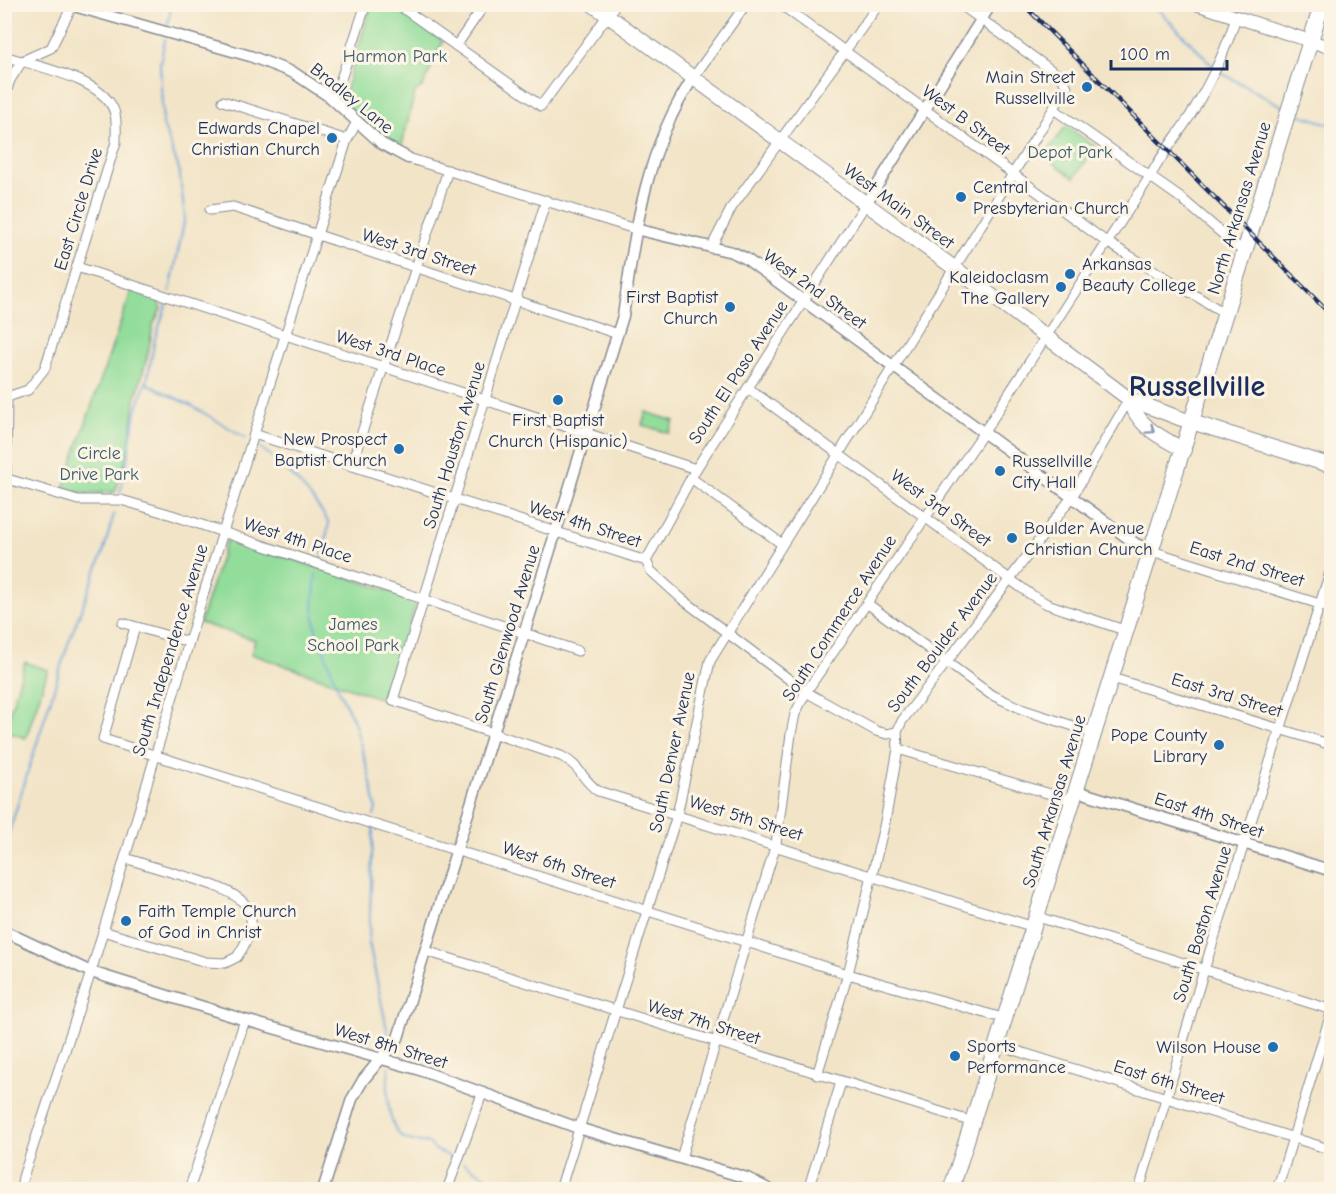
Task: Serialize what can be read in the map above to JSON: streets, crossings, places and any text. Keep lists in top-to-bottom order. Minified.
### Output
{"streets":{"highway":["North Arkansas Avenue","South Arkansas Avenue"],"main road":["West Main Street"],"street":["Bradley Lane","West B Street","East Circle Drive","West 3rd Street","West 2nd Street","West 3rd Place","South El Paso Avenue","South Houston Avenue","West 4th Street","West 4th Place","East 2nd Street","South Commerce Avenue","South Glenwood Avenue","South Boulder Avenue","South Independence Avenue","East 3rd Street","South Denver Avenue","East 4th Street","West 5th Street","West 6th Street","South Boston Avenue","West 7th Street","West 8th Street","East 6th Street"]},"crossings":[["Bradley Lane","West 2nd Street"],["Bradley Lane","South Independence Avenue"],["West B Street","North Arkansas Avenue"],["West B Street","South Commerce Avenue"],["West B Street","South Denver Avenue"],["West Main Street","North Arkansas Avenue"],["West Main Street","South El Paso Avenue"],["West Main Street","South Commerce Avenue"],["West Main Street","South Glenwood Avenue"],["West Main Street","South Boulder Avenue"],["West Main Street","South Denver Avenue"],["West Main Street","South Arkansas Avenue"],["North Arkansas Avenue","South Arkansas Avenue"],["East Circle Drive","West 3rd Place"],["West 3rd Street","South El Paso Avenue"],["West 3rd Street","South Houston Avenue"],["West 3rd Street","South Commerce Avenue"],["West 3rd Street","South Glenwood Avenue"],["West 3rd Street","South Boulder Avenue"],["West 3rd Street","South Independence Avenue"],["West 3rd Street","South Denver Avenue"],["West 3rd Street","South Arkansas Avenue"],["West 2nd Street","South El Paso Avenue"],["West 2nd Street","South Houston Avenue"],["West 2nd Street","East 2nd Street"],["West 2nd Street","South Commerce Avenue"],["West 2nd Street","South Glenwood Avenue"],["West 2nd Street","South Boulder Avenue"],["West 2nd Street","South Denver Avenue"],["West 2nd Street","South Arkansas Avenue"],["West 3rd Place","South El Paso Avenue"],["West 3rd Place","South Houston Avenue"],["West 3rd Place","South Glenwood Avenue"],["West 3rd Place","South Independence Avenue"],["West 3rd Place","South Denver Avenue"],["South El Paso Avenue","West 4th Street"],["South Houston Avenue","West 4th Street"],["South Houston Avenue","West 4th Place"],["South Houston Avenue","West 5th Street"],["West 4th Street","South Commerce Avenue"],["West 4th Street","South Glenwood Avenue"],["West 4th Street","South Boulder Avenue"],["West 4th Street","South Independence Avenue"],["West 4th Street","South Denver Avenue"],["West 4th Place","South Glenwood Avenue"],["West 4th Place","South Independence Avenue"],["East 2nd Street","South Arkansas Avenue"],["East 2nd Street","South Boston Avenue"],["South Commerce Avenue","West 5th Street"],["South Commerce Avenue","West 6th Street"],["South Commerce Avenue","West 7th Street"],["South Commerce Avenue","West 8th Street"],["South Glenwood Avenue","West 5th Street"],["South Glenwood Avenue","West 6th Street"],["South Glenwood Avenue","West 7th Street"],["South Glenwood Avenue","West 8th Street"],["South Boulder Avenue","West 5th Street"],["South Boulder Avenue","West 6th Street"],["South Boulder Avenue","West 7th Street"],["South Independence Avenue","West 6th Street"],["South Independence Avenue","West 8th Street"],["East 3rd Street","South Arkansas Avenue"],["East 3rd Street","South Boston Avenue"],["South Denver Avenue","West 5th Street"],["South Denver Avenue","West 6th Street"],["South Denver Avenue","West 7th Street"],["South Denver Avenue","West 8th Street"],["South Arkansas Avenue","East 4th Street"],["South Arkansas Avenue","West 5th Street"],["South Arkansas Avenue","West 6th Street"],["South Arkansas Avenue","West 7th Street"],["South Arkansas Avenue","East 6th Street"],["East 4th Street","South Boston Avenue"],["West 5th Street","South Boston Avenue"],["South Boston Avenue","East 6th Street"]],"districts":["Russellville"],"parks":["Harmon Park","Depot Park","Circle Drive Park","James School Park"],"places":["Main Street Russellville","Edwards Chapel Christian Church","Central Presbyterian Church","Arkansas Beauty College","Kaleidoclasm The Gallery","First Baptist Church","First Baptist Church (Hispanic)","New Prospect Baptist Church","Russellville City Hall","Boulder Avenue Christian Church","Pope County Library","Faith Temple Church of God in Christ","Wilson House","Sports Performance"],"scale_bar":"100 m"}
